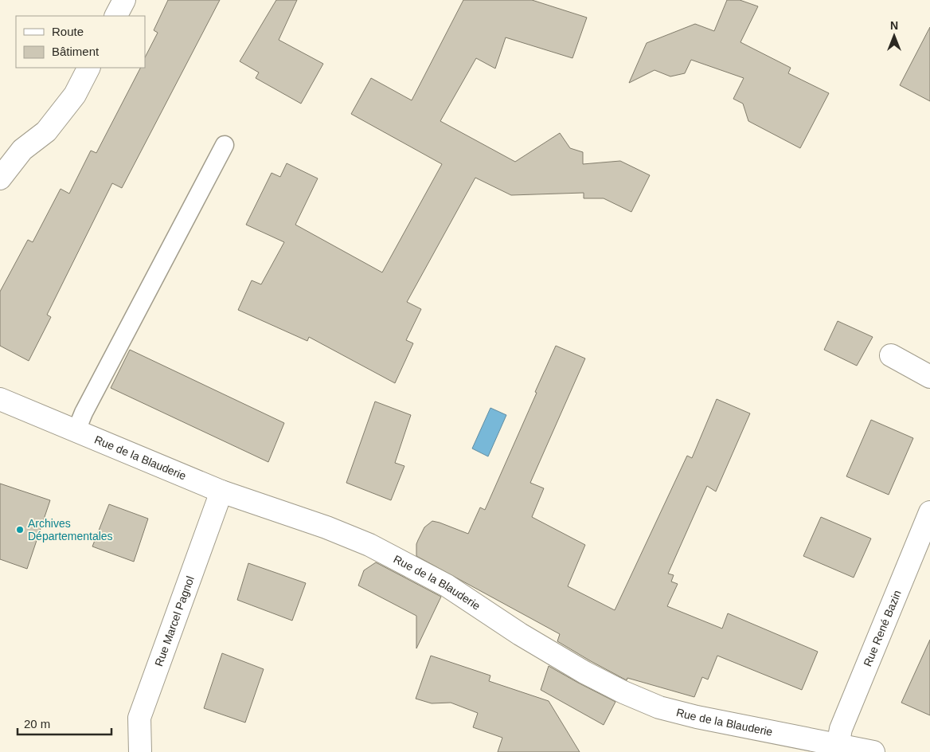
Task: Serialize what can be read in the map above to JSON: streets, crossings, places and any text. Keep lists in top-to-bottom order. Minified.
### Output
{"streets":{"street":["Rue de la Blauderie","Rue Marcel Pagnol","Rue René Bazin"]},"crossings":[["Rue de la Blauderie","Rue Marcel Pagnol"],["Rue de la Blauderie","Rue René Bazin"]],"places":["Archives Départementales"],"legend":["Route","Bâtiment"],"scale_bar":"20 m","north":"top"}
